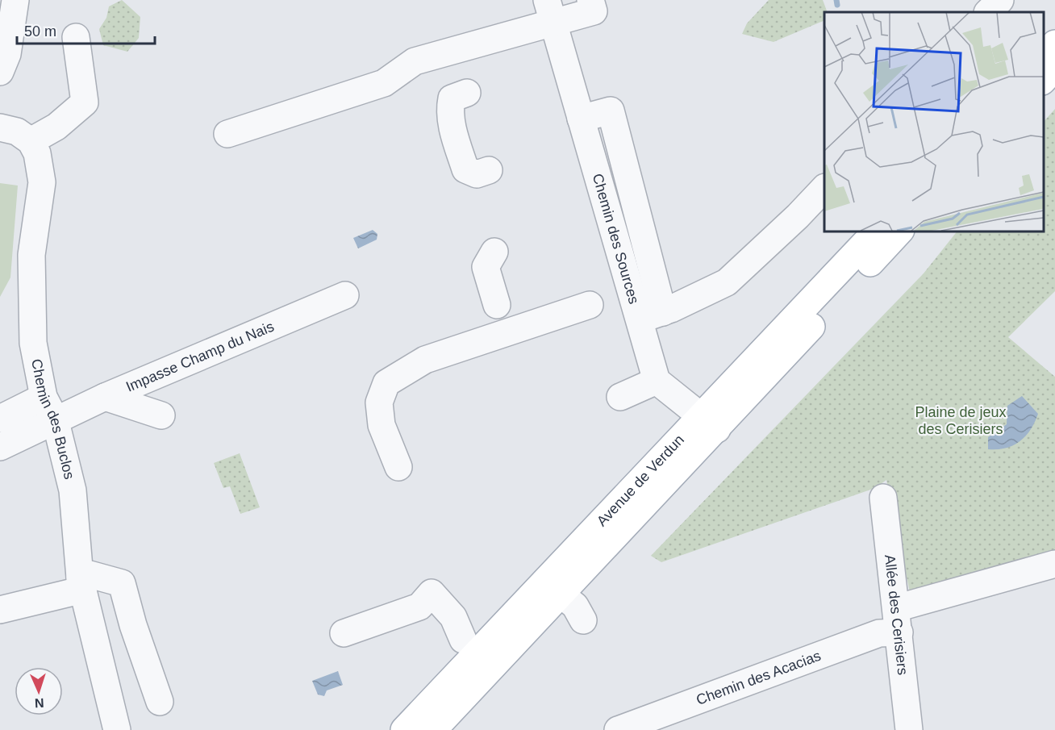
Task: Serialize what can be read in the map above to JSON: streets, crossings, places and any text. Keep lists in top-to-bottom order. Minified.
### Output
{"streets":{"main road":["Avenue de Verdun"],"street":["Chemin des Sources","Impasse Champ du Nais","Chemin des Buclos","Allée des Cerisiers","Chemin des Acacias"]},"crossings":[["Impasse Champ du Nais","Chemin des Buclos"],["Allée des Cerisiers","Chemin des Acacias"]],"parks":["Plaine de jeux des Cerisiers"],"scale_bar":"50 m","north":"bottom"}
